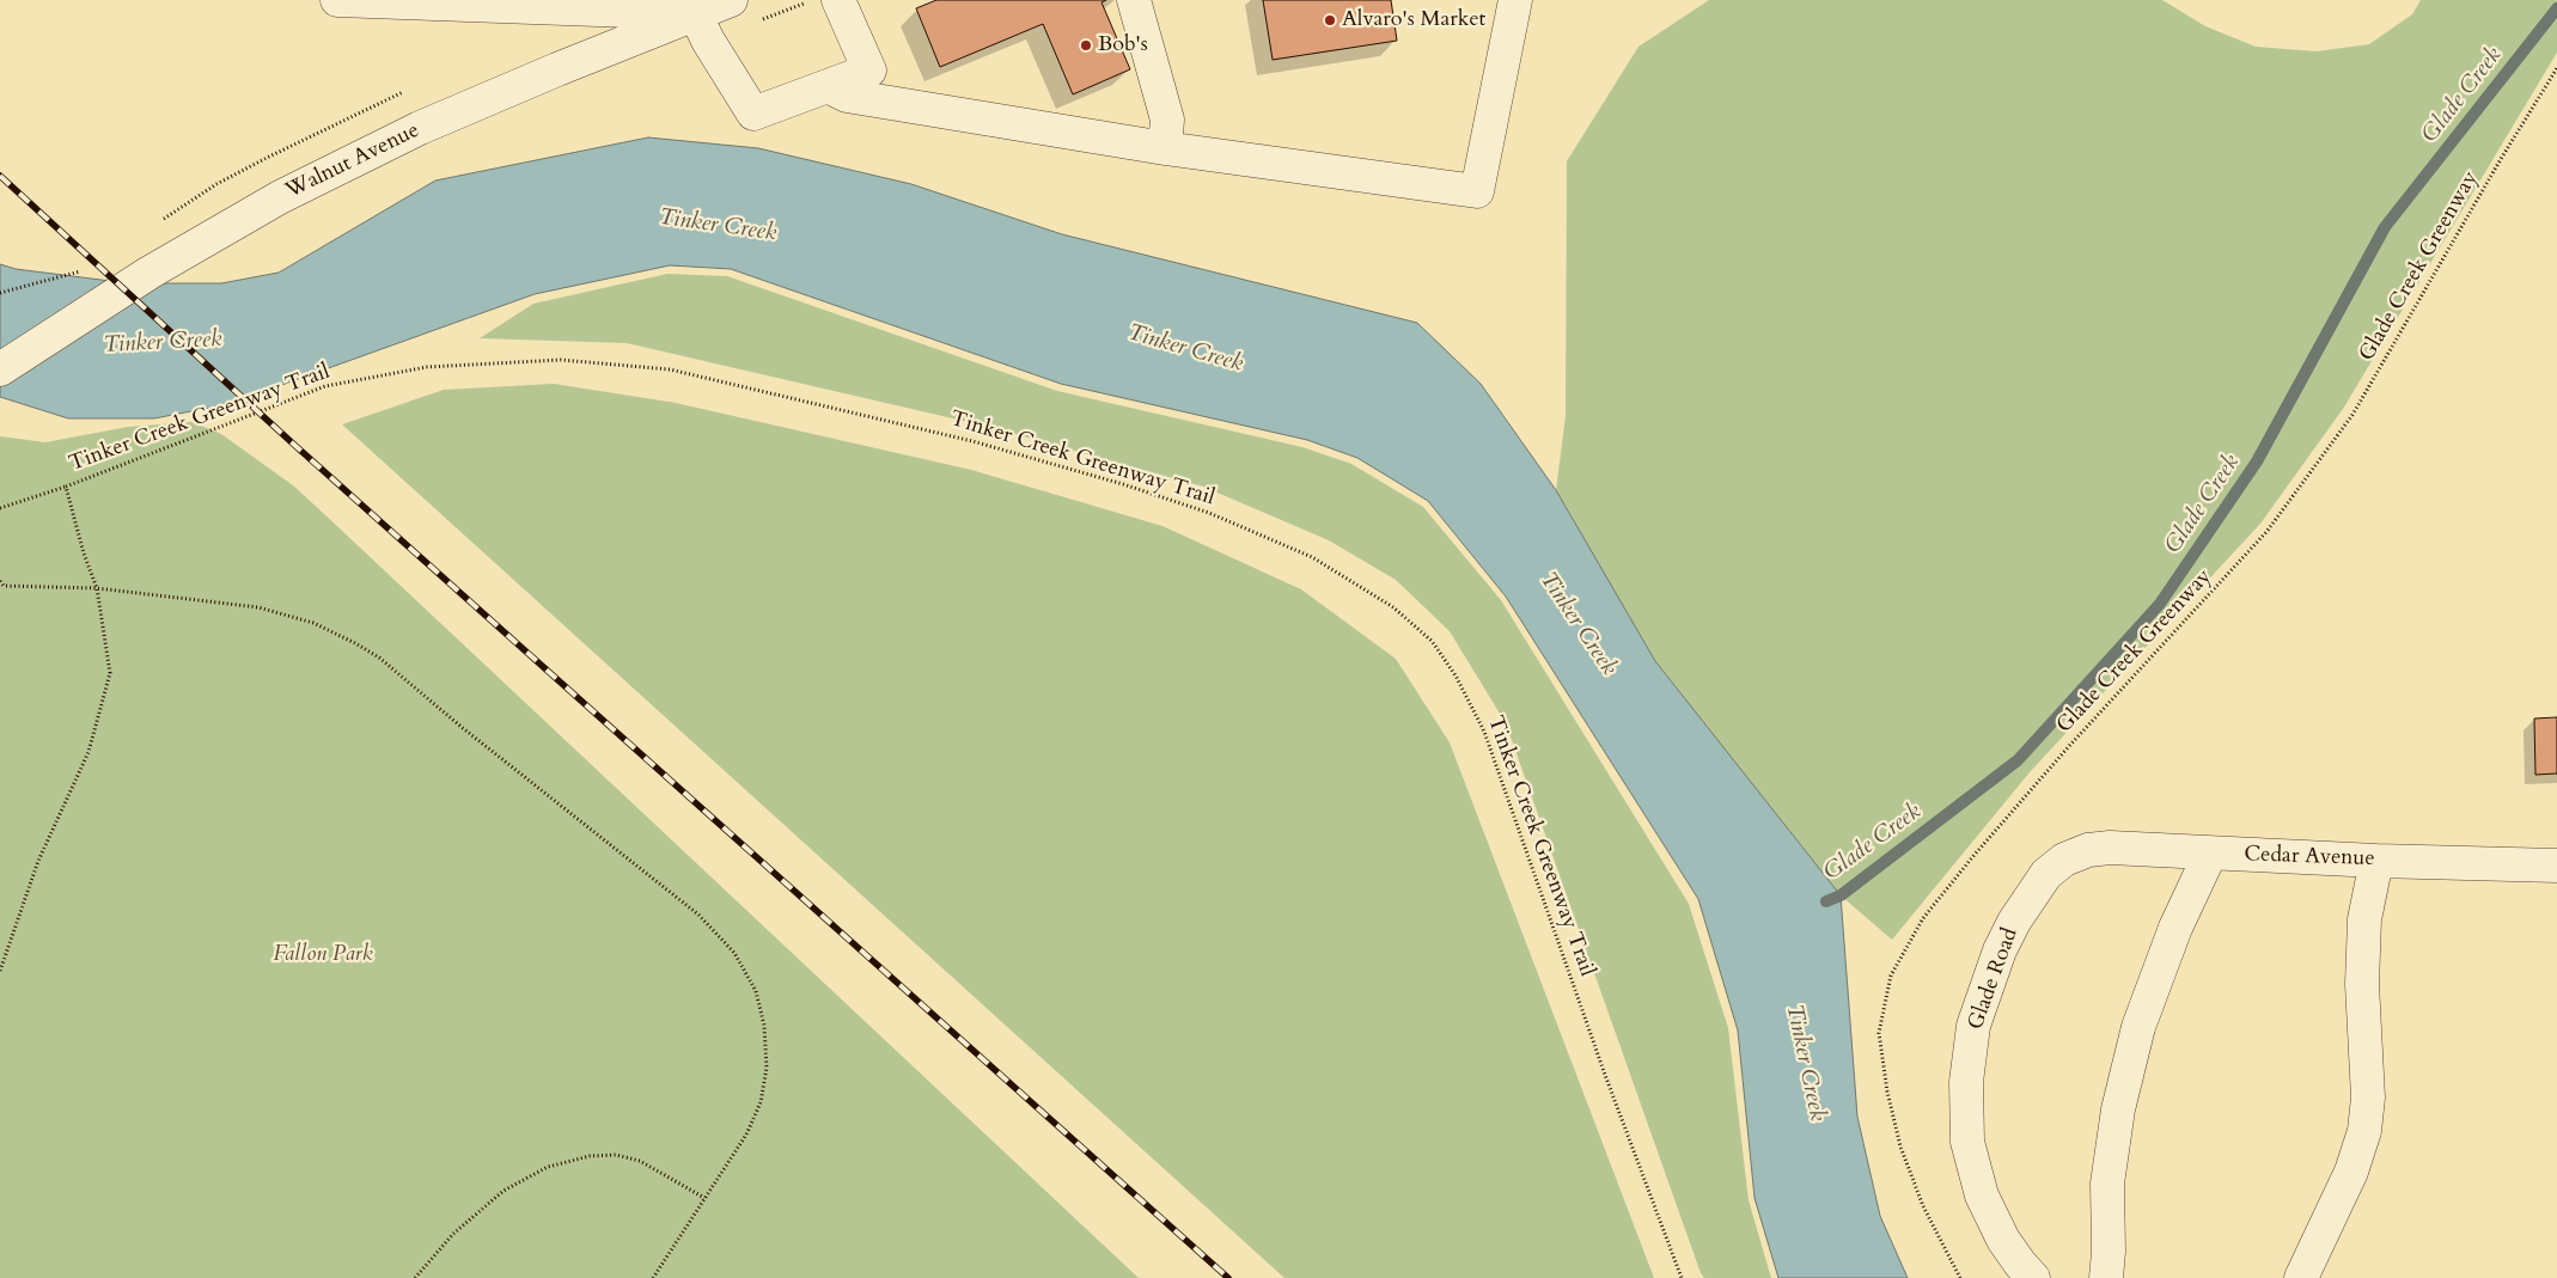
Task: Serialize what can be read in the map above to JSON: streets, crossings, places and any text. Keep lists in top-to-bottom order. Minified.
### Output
{"streets":{"street":["Walnut Avenue","Cedar Avenue","Glade Road"],"path":["Glade Creek Greenway","Tinker Creek Greenway Trail"]},"crossings":[["Cedar Avenue","Glade Road"]],"water":["Glade Creek","Tinker Creek"],"parks":["Fallon Park"],"places":["Alvaro's Market","Bob's"]}
